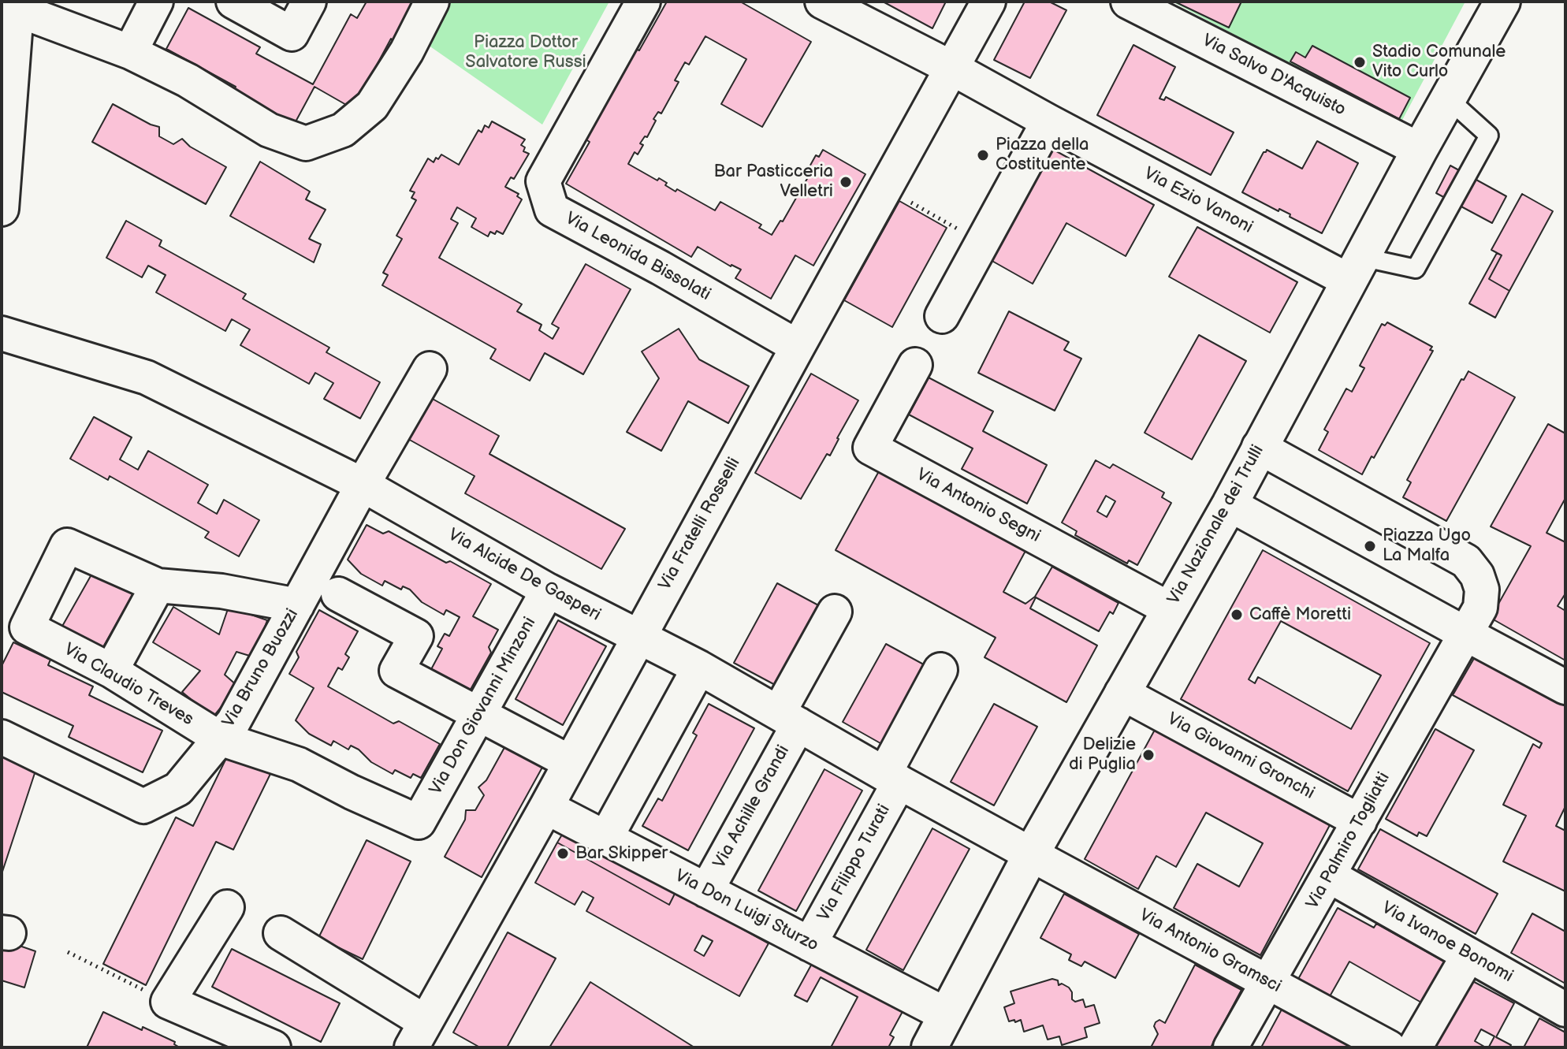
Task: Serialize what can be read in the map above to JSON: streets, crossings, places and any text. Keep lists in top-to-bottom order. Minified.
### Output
{"streets":{"street":["Via Salvo D'Acquisto","Via Ezio Vanoni","Via Leonida Bissolati","Via Antonio Segni","Via Fratelli Rosselli","Via Nazionale dei Trulli","Via Alcide De Gasperi","Via Bruno Buozzi","Via Claudio Treves","Via Don Giovanni Minzoni","Via Giovanni Gronchi","Via Achille Grandi","Via Palmiro Togliatti","Via Filippo Turati","Via Don Luigi Sturzo","Via Ivanoe Bonomi","Via Antonio Gramsci"]},"crossings":[["Via Salvo D'Acquisto","Via Nazionale dei Trulli"],["Via Ezio Vanoni","Via Nazionale dei Trulli"],["Via Leonida Bissolati","Via Fratelli Rosselli"],["Via Antonio Segni","Via Nazionale dei Trulli"],["Via Fratelli Rosselli","Via Alcide De Gasperi"],["Via Fratelli Rosselli","Via Don Luigi Sturzo"],["Via Nazionale dei Trulli","Via Alcide De Gasperi"],["Via Nazionale dei Trulli","Via Giovanni Gronchi"],["Via Nazionale dei Trulli","Via Don Luigi Sturzo"],["Via Nazionale dei Trulli","Via Antonio Gramsci"],["Via Alcide De Gasperi","Via Bruno Buozzi"],["Via Alcide De Gasperi","Via Don Giovanni Minzoni"],["Via Alcide De Gasperi","Via Achille Grandi"],["Via Alcide De Gasperi","Via Filippo Turati"],["Via Alcide De Gasperi","Via Antonio Gramsci"],["Via Bruno Buozzi","Via Claudio Treves"],["Via Claudio Treves","Via Don Giovanni Minzoni"],["Via Giovanni Gronchi","Via Palmiro Togliatti"],["Via Achille Grandi","Via Don Luigi Sturzo"],["Via Palmiro Togliatti","Via Ivanoe Bonomi"],["Via Palmiro Togliatti","Via Antonio Gramsci"],["Via Filippo Turati","Via Don Luigi Sturzo"]],"parks":["Piazza Dottor Salvatore Russi"],"places":["Stadio Comunale Vito Curlo","Piazza della Costituente","Bar Pasticceria Velletri","Piazza Ugo La Malfa","Caffè Moretti","Delizie di Puglia","Bar Skipper"]}
